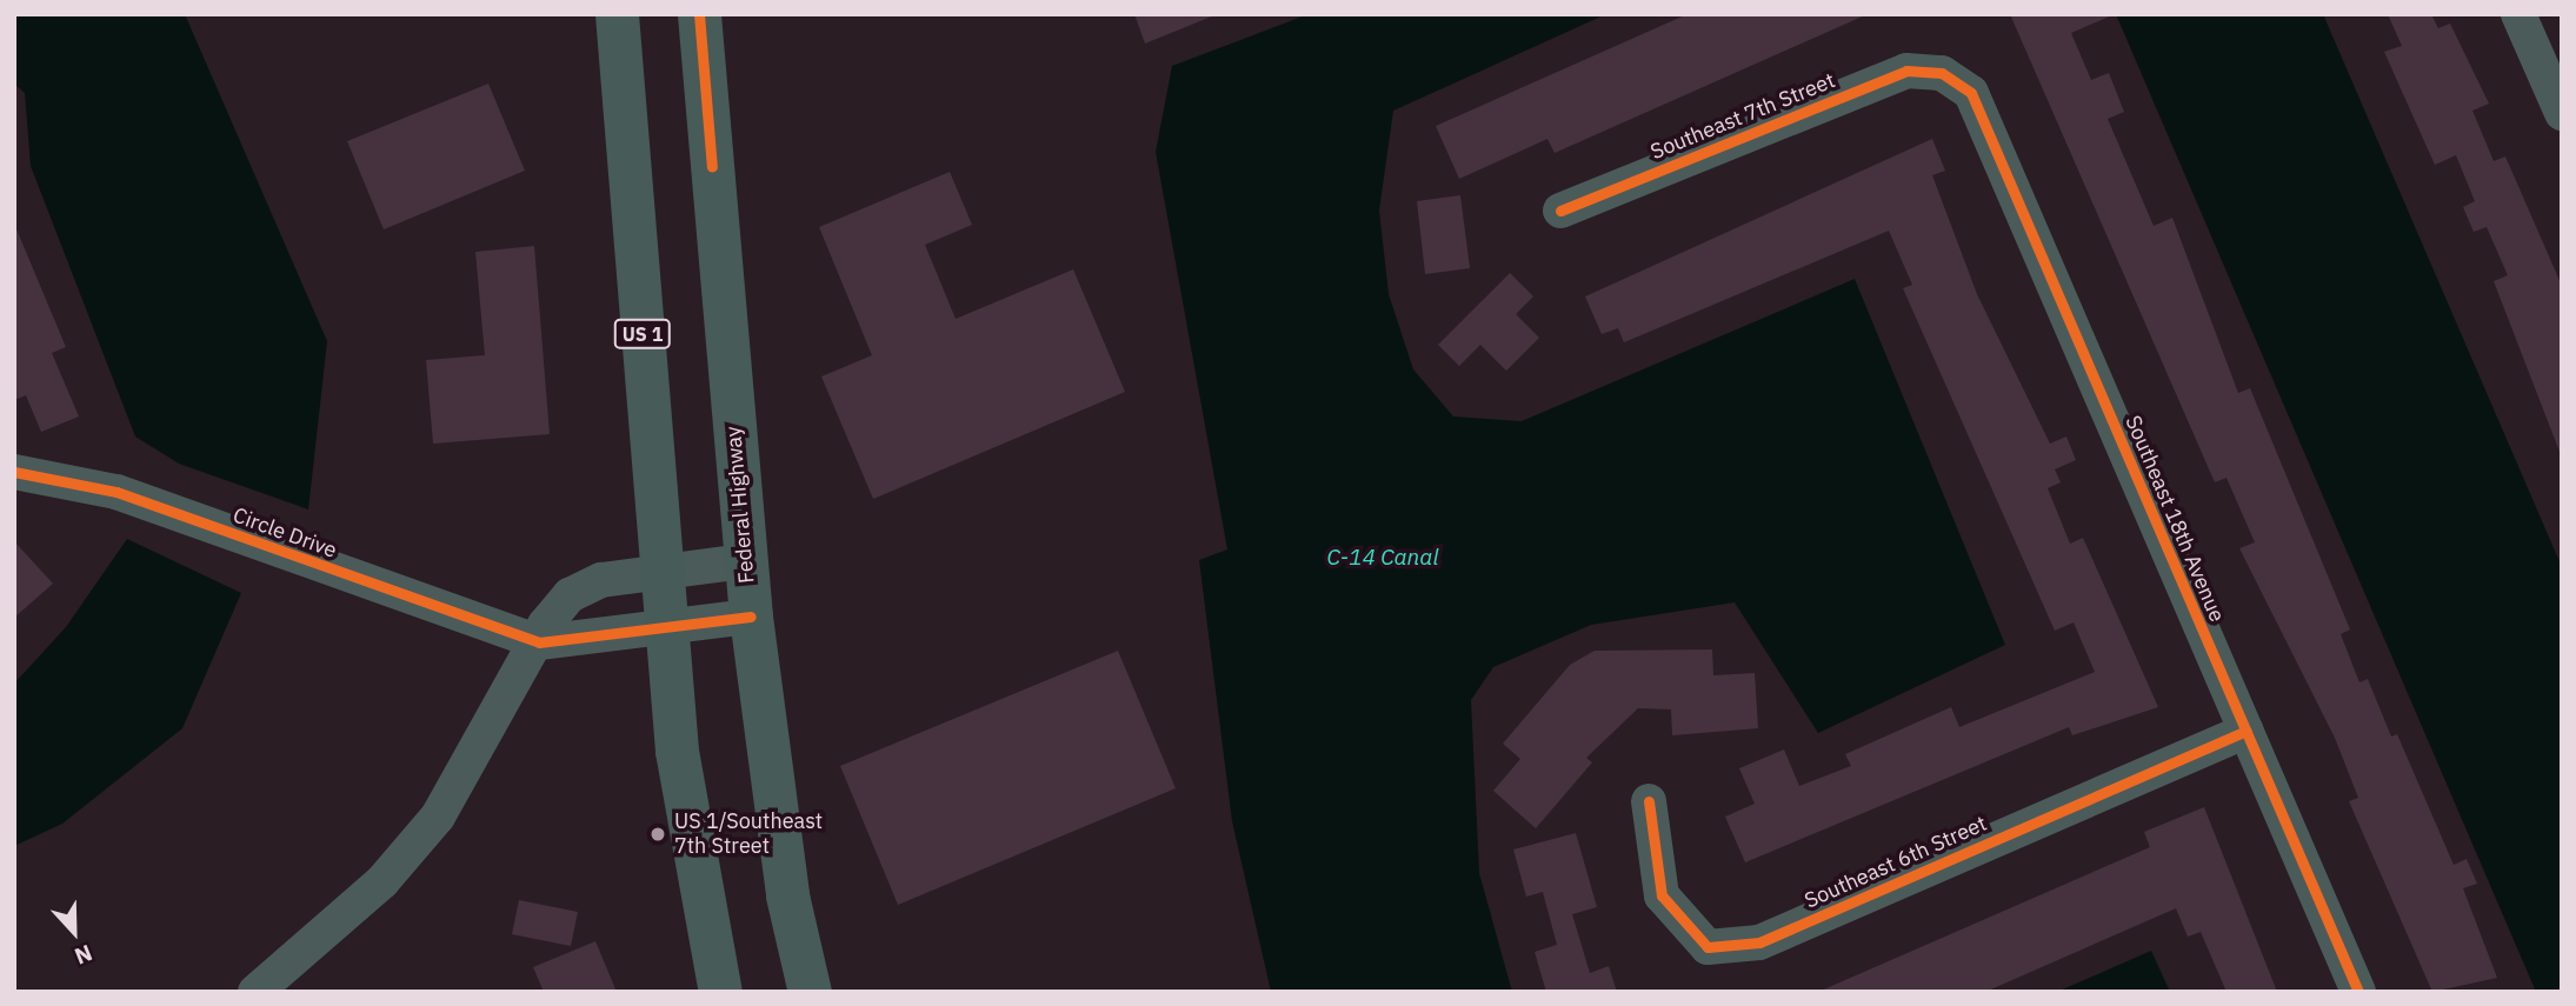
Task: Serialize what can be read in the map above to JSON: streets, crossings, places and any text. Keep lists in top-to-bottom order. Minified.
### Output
{"streets":{"main road":["US 1","Federal Highway"],"street":["Southeast 7th Street","Southeast 18th Avenue","Circle Drive","Southeast 6th Street"]},"crossings":[["Southeast 7th Street","Southeast 18th Avenue"],["Southeast 18th Avenue","Southeast 6th Street"]],"water":["C-14 Canal"],"places":["US 1/Southeast 7th Street"],"north":"bottom"}
